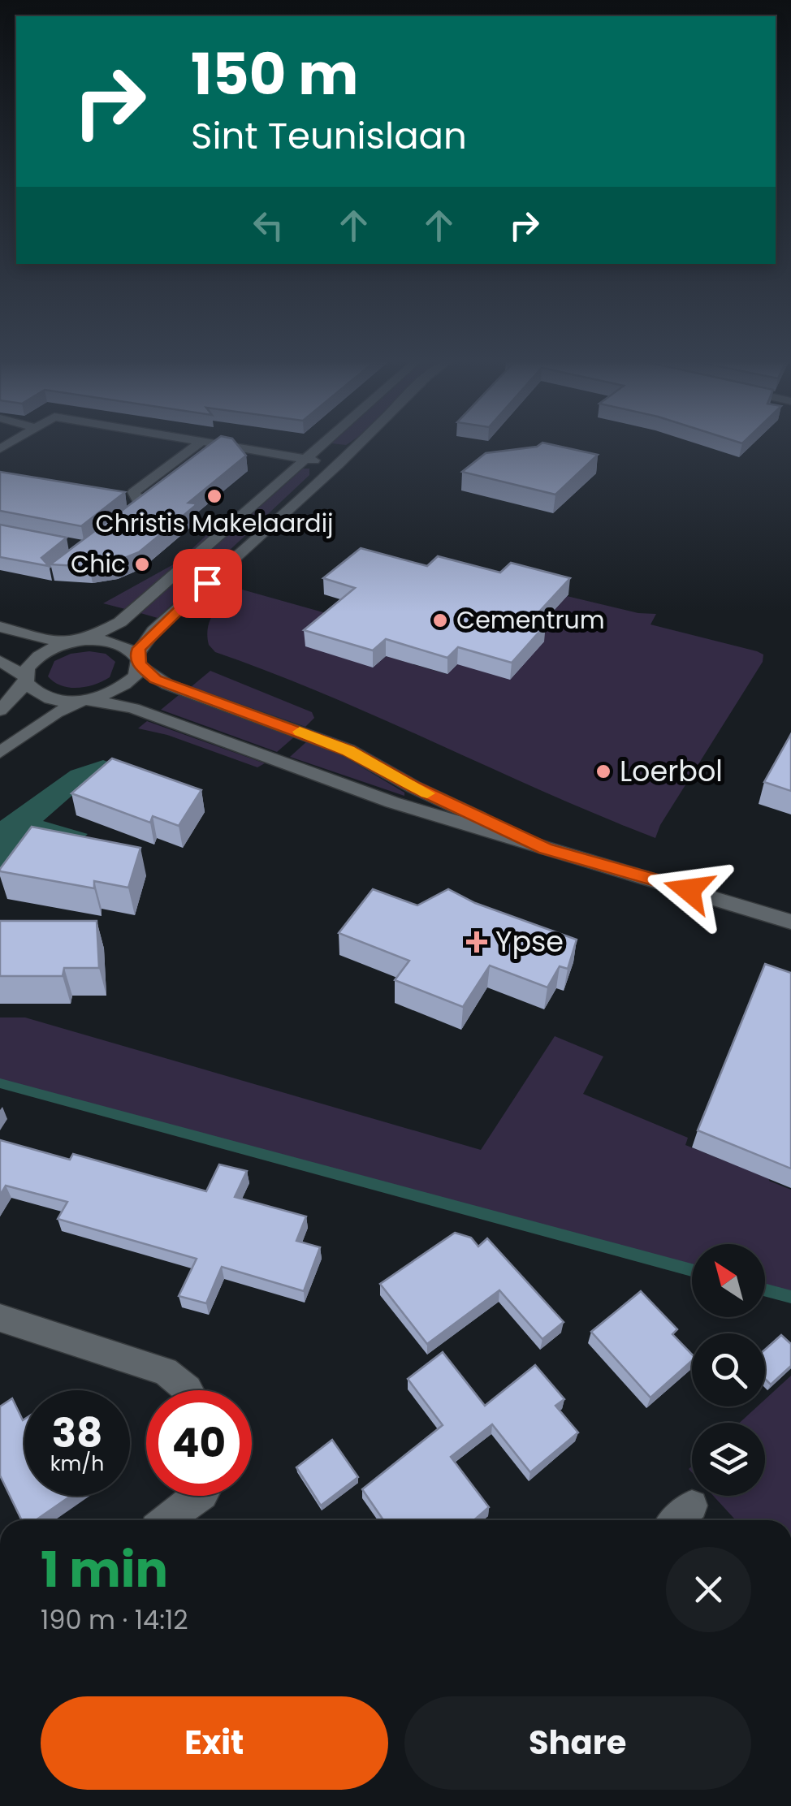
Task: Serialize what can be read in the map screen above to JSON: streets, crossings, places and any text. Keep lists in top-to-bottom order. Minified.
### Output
{"places":{"other":["Christis Makelaardij","Chic","Cementrum","Loerbol"],"health":["Ypse"]},"north":"top left","page":{"turn":["150 m","Sint Teunislaan"],"speed":"38 km/h","limit":"40","heading":["1 min","190 m · 14:12"],"buttons":["Exit","Share"]}}
